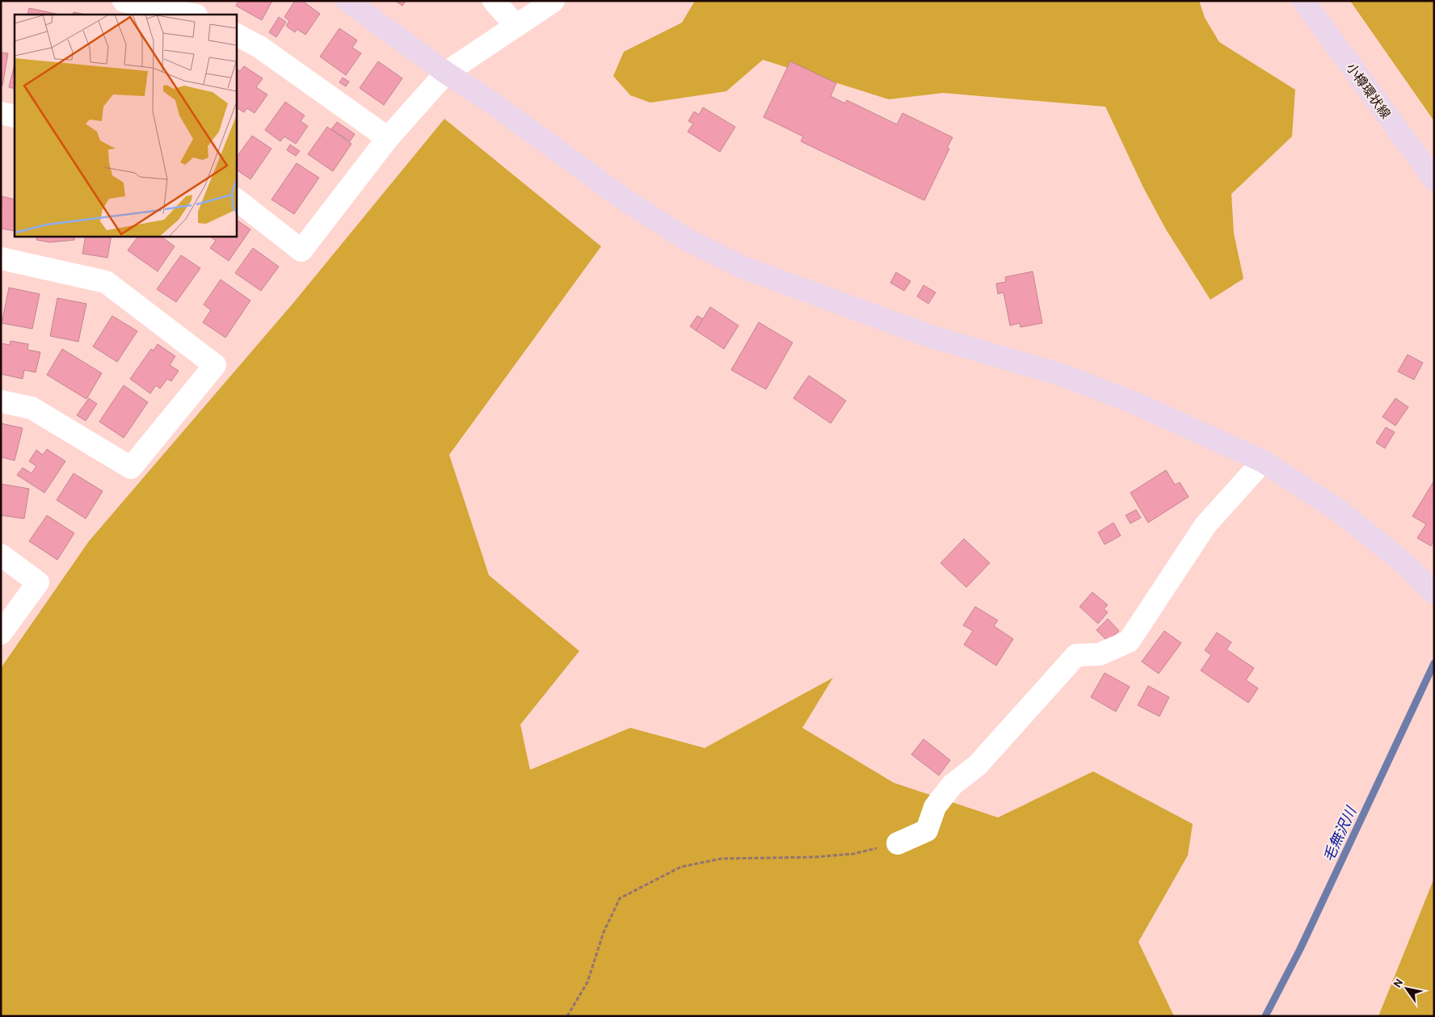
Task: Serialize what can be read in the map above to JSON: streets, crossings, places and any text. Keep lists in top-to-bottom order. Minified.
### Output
{"streets":{"street":["小樽環状線"]},"water":["毛無沢川"],"north":"top left"}
